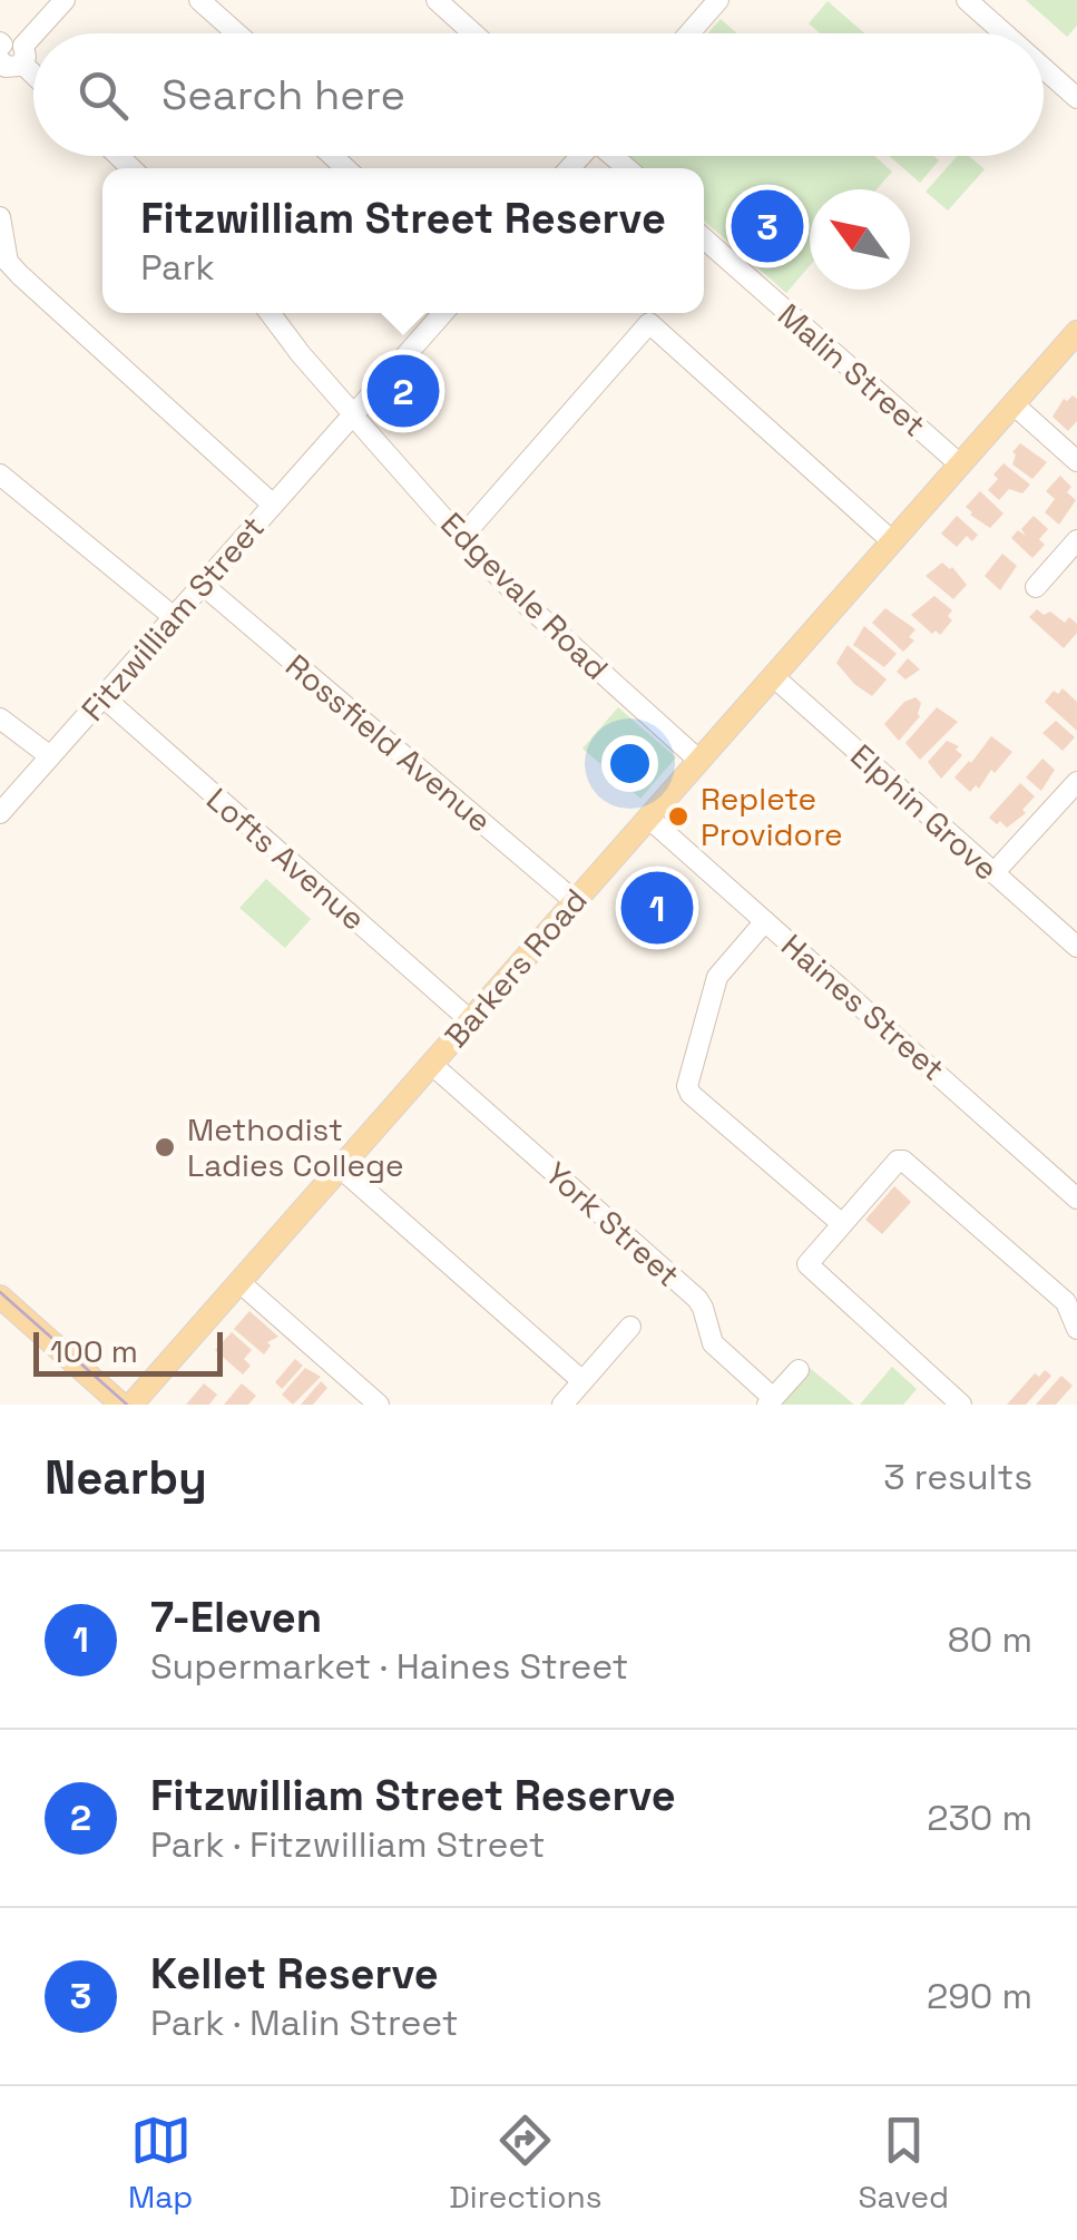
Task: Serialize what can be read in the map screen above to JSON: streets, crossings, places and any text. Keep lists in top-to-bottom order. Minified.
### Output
{"streets":{"main road":["Barkers Road"],"street":["Malin Street","Edgevale Road","Fitzwilliam Street","Rossfield Avenue","Elphin Grove","Lofts Avenue","Haines Street","York Street"]},"crossings":[["Malin Street","Barkers Road"],["Edgevale Road","Fitzwilliam Street"],["Edgevale Road","Barkers Road"],["Fitzwilliam Street","Rossfield Avenue"],["Fitzwilliam Street","Lofts Avenue"],["Rossfield Avenue","Barkers Road"],["Elphin Grove","Barkers Road"],["Lofts Avenue","Barkers Road"],["Barkers Road","Haines Street"],["Barkers Road","York Street"]],"places":["Replete Providore","Methodist Ladies College"],"scale_bar":"100 m","north":"top left","page":{"search":"Search here","popup":["Fitzwilliam Street Reserve","Park"],"pins":["3","2","1"],"scale":"100 m","heading":["Nearby","3 results"],"list":[{"mark":"1","name":"7-Eleven","note":"Supermarket · Haines Street","value":"80 m"},{"mark":"2","name":"Fitzwilliam Street Reserve","note":"Park · Fitzwilliam Street","value":"230 m"},{"mark":"3","name":"Kellet Reserve","note":"Park · Malin Street","value":"290 m"}],"nav":["Map","Directions","Saved"]}}
